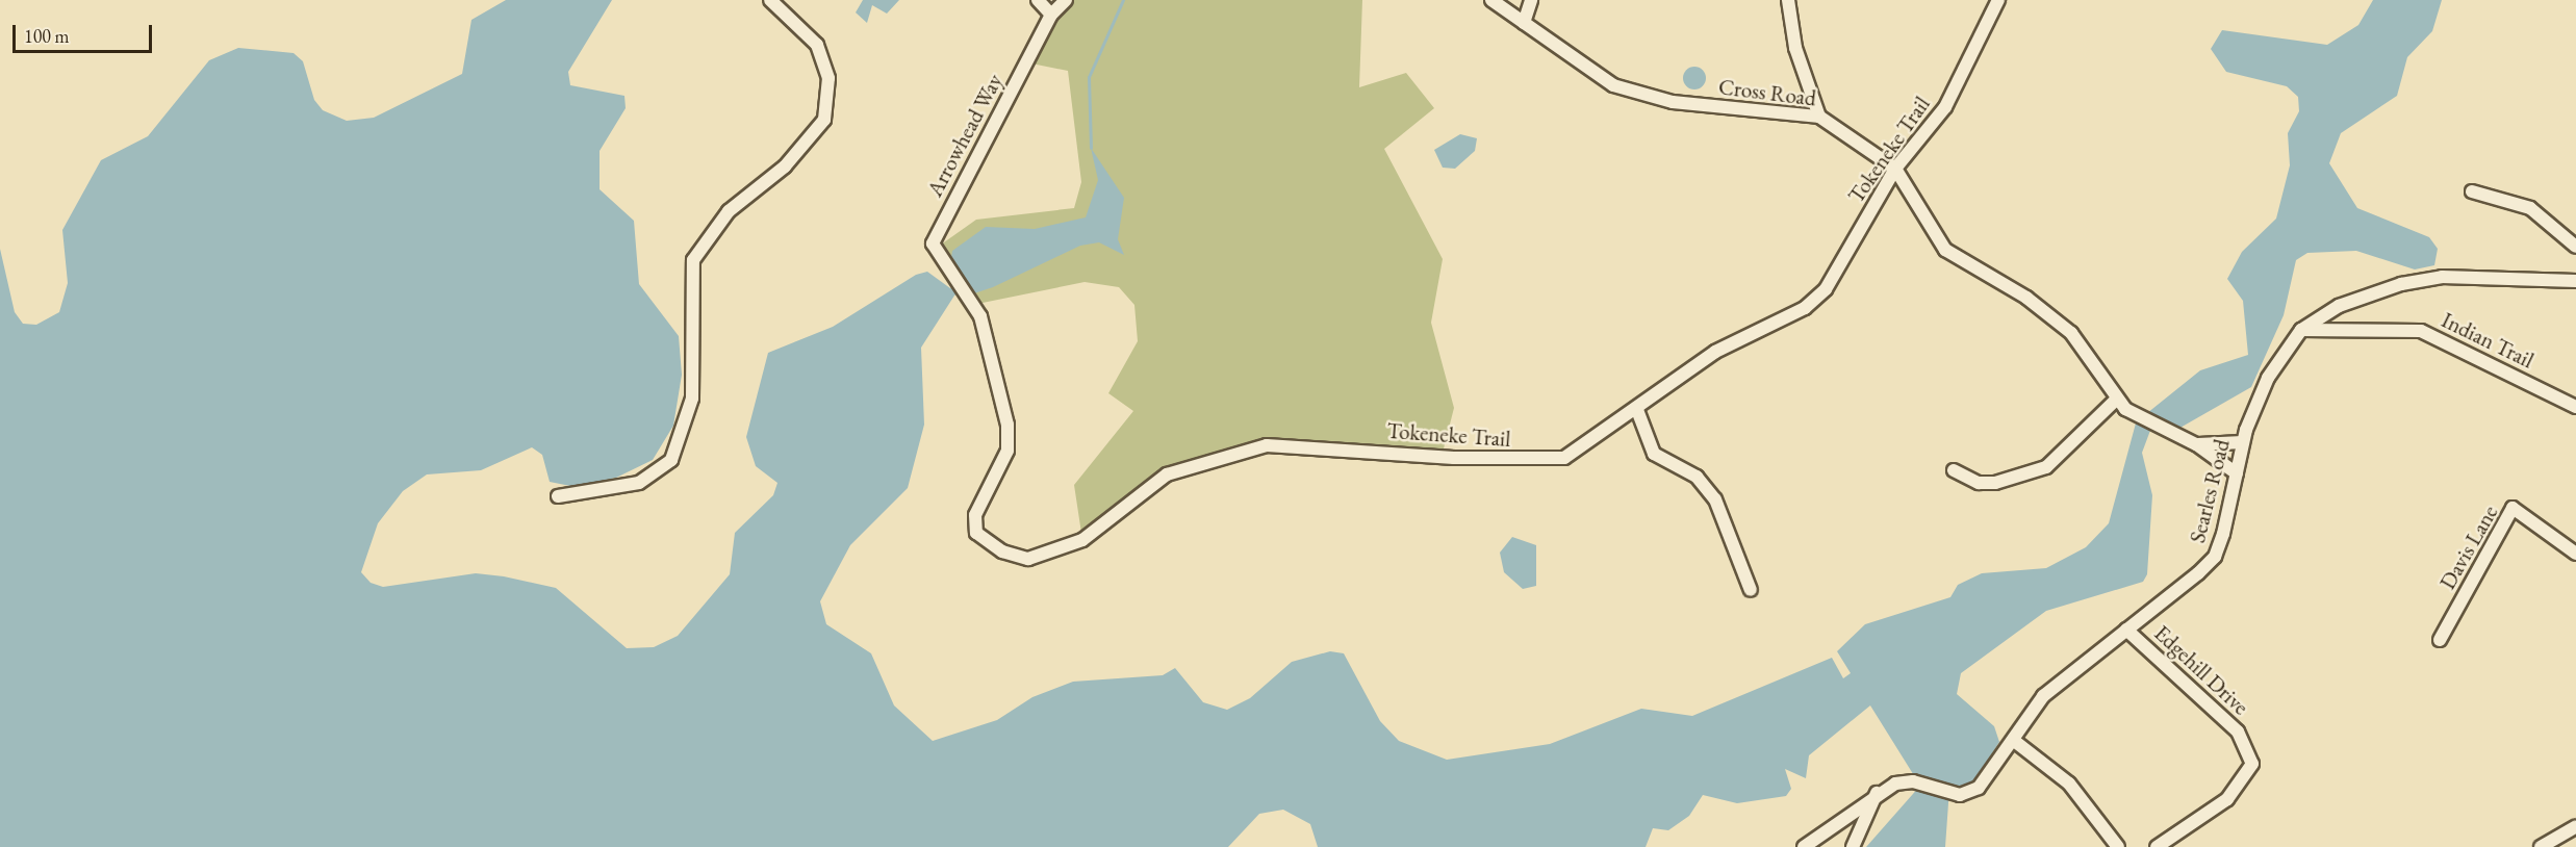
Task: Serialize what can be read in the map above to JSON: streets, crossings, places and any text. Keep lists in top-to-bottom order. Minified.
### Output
{"streets":{"street":["Cross Road","Arrowhead Way","Tokeneke Trail","Indian Trail","Searles Road","Davis Lane","Edgehill Drive"]},"crossings":[["Cross Road","Tokeneke Trail"],["Cross Road","Searles Road"],["Arrowhead Way","Tokeneke Trail"],["Indian Trail","Searles Road"],["Searles Road","Edgehill Drive"]],"scale_bar":"100 m"}
